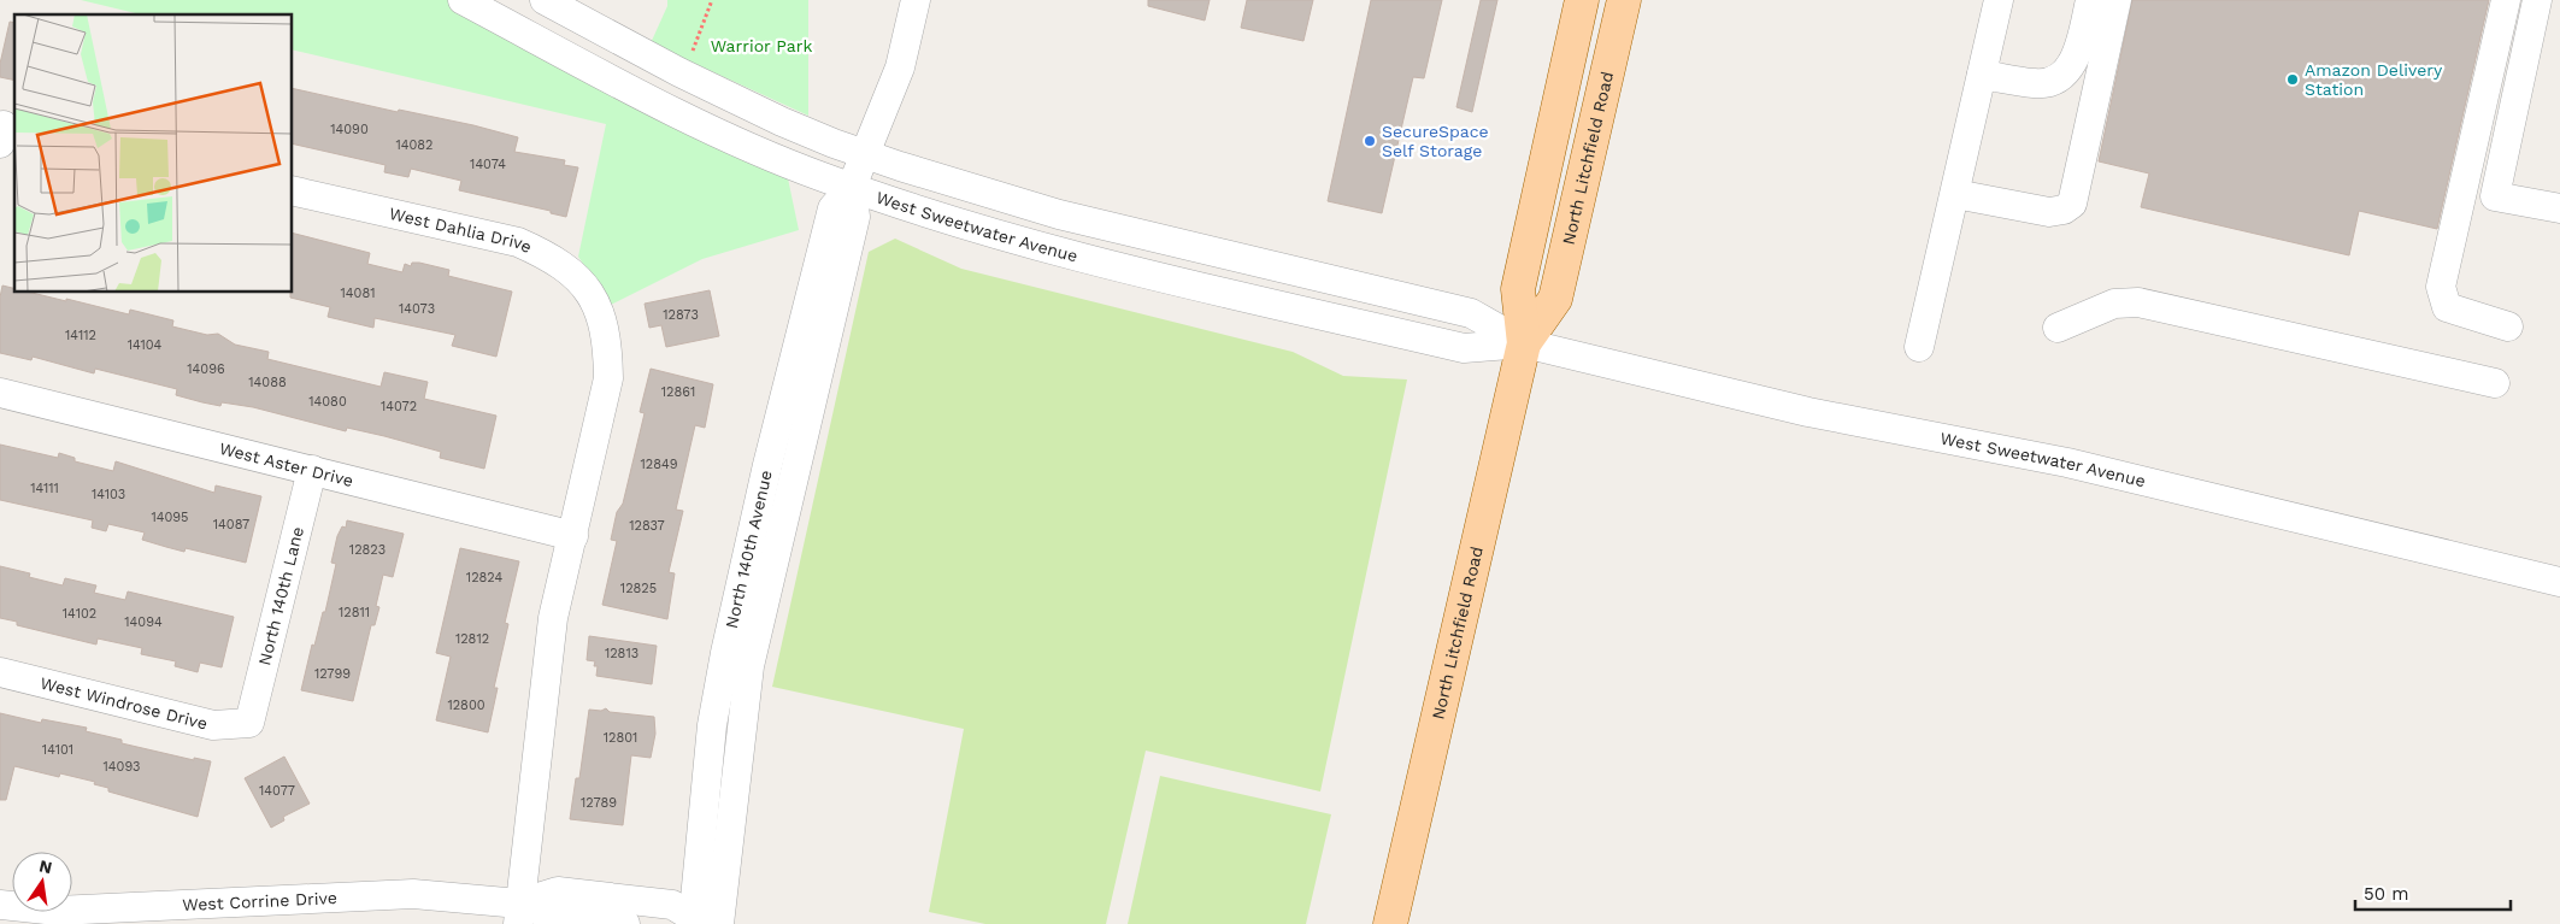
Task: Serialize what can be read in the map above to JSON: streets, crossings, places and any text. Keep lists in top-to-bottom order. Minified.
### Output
{"streets":{"main road":["North Litchfield Road"],"street":["West Sweetwater Avenue","West Dahlia Drive","West Aster Drive","North 140th Avenue","North 140th Lane","West Windrose Drive","West Corrine Drive"]},"crossings":[["North Litchfield Road","West Sweetwater Avenue"],["West Sweetwater Avenue","North 140th Avenue"],["West Dahlia Drive","West Aster Drive"],["West Aster Drive","North 140th Lane"],["North 140th Avenue","West Corrine Drive"],["North 140th Lane","West Windrose Drive"]],"parks":["Warrior Park"],"places":["Amazon Delivery Station","SecureSpace Self Storage"],"house_numbers":["14090","14082","14074","14081","14073","12873","14112","14104","14096","14088","12861","14080","14072","12849","14111","14103","14095","14087","12837","12823","12824","12825","12811","14102","14094","12812","12813","12799","12800","12801","14101","14093","14077","12789"],"scale_bar":"50 m","north":"top"}
